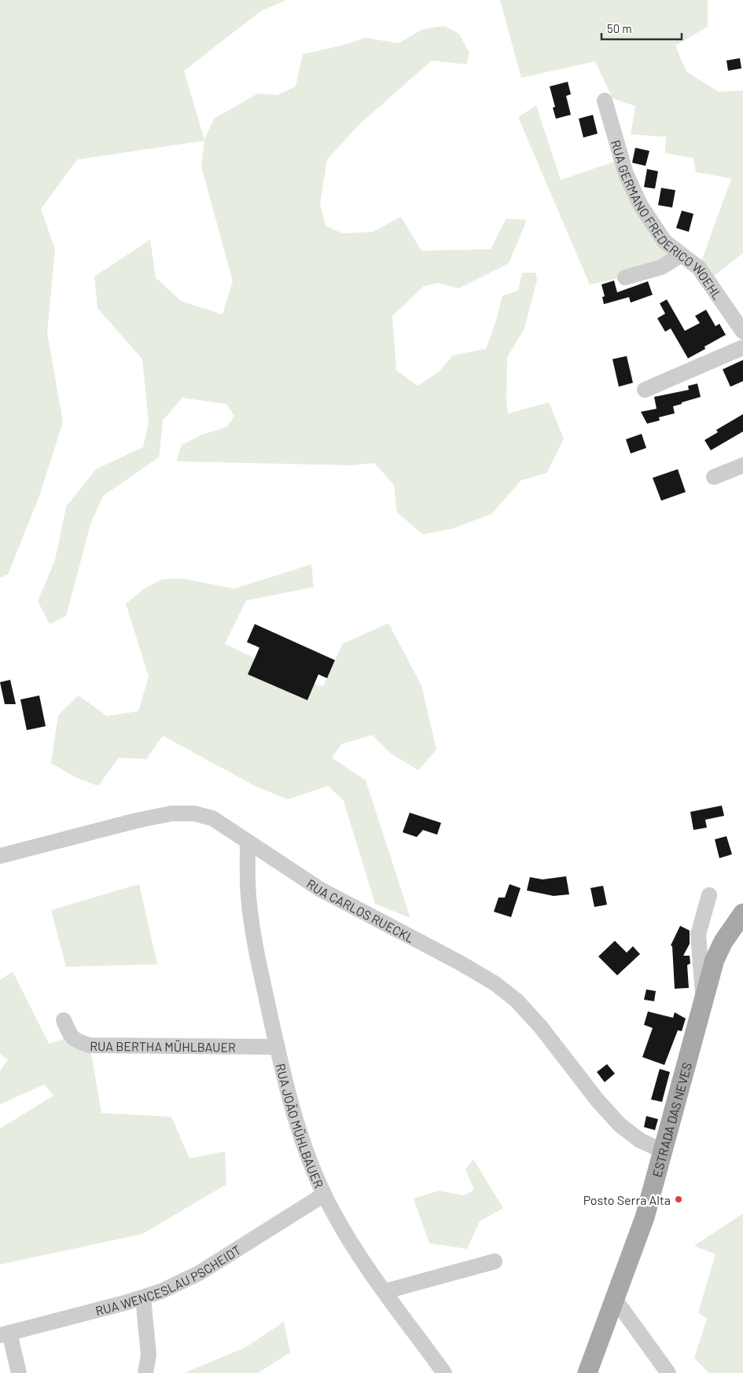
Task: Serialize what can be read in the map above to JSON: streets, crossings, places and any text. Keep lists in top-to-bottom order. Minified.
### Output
{"streets":{"main road":["ESTRADA DAS NEVES"],"street":["RUA GERMANO FREDERICO WOEHL","RUA CARLOS RUECKL","RUA BERTHA MÜHLBAUER","RUA JOÃO MÜHLBAUER","RUA WENCESLAU PSCHEIDT"]},"crossings":[["RUA CARLOS RUECKL","ESTRADA DAS NEVES"],["RUA CARLOS RUECKL","RUA JOÃO MÜHLBAUER"],["RUA BERTHA MÜHLBAUER","RUA JOÃO MÜHLBAUER"],["RUA JOÃO MÜHLBAUER","RUA WENCESLAU PSCHEIDT"]],"places":["Posto Serra Alta"],"scale_bar":"50 m"}
